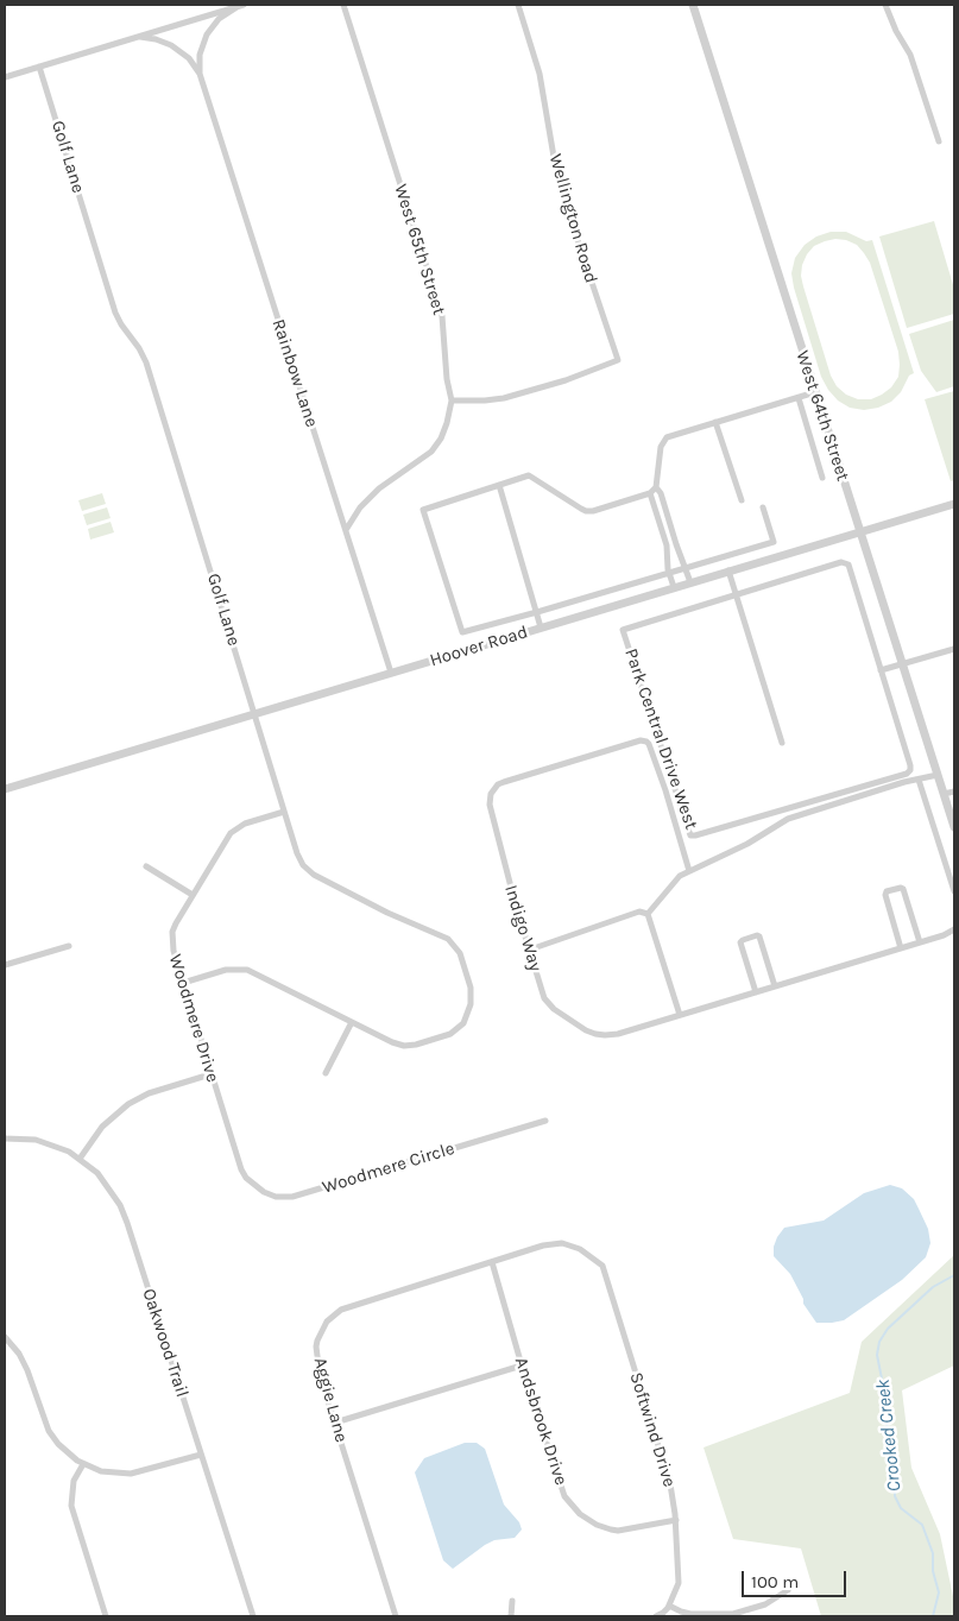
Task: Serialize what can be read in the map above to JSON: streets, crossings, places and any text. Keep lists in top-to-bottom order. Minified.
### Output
{"streets":{"street":["Golf Lane","Wellington Road","West 65th Street","Rainbow Lane","West 64th Street","Hoover Road","Park Central Drive West","Indigo Way","Woodmere Drive","Woodmere Circle","Oakwood Trail","Aggie Lane","Andsbrook Drive","Softwind Drive"]},"crossings":[["Golf Lane","Hoover Road"],["Golf Lane","Woodmere Drive"],["Wellington Road","West 65th Street"],["West 65th Street","Rainbow Lane"],["Rainbow Lane","Hoover Road"],["West 64th Street","Hoover Road"],["Woodmere Drive","Woodmere Circle"],["Aggie Lane","Andsbrook Drive"],["Aggie Lane","Softwind Drive"],["Andsbrook Drive","Softwind Drive"]],"water":["Crooked Creek"],"scale_bar":"100 m"}
